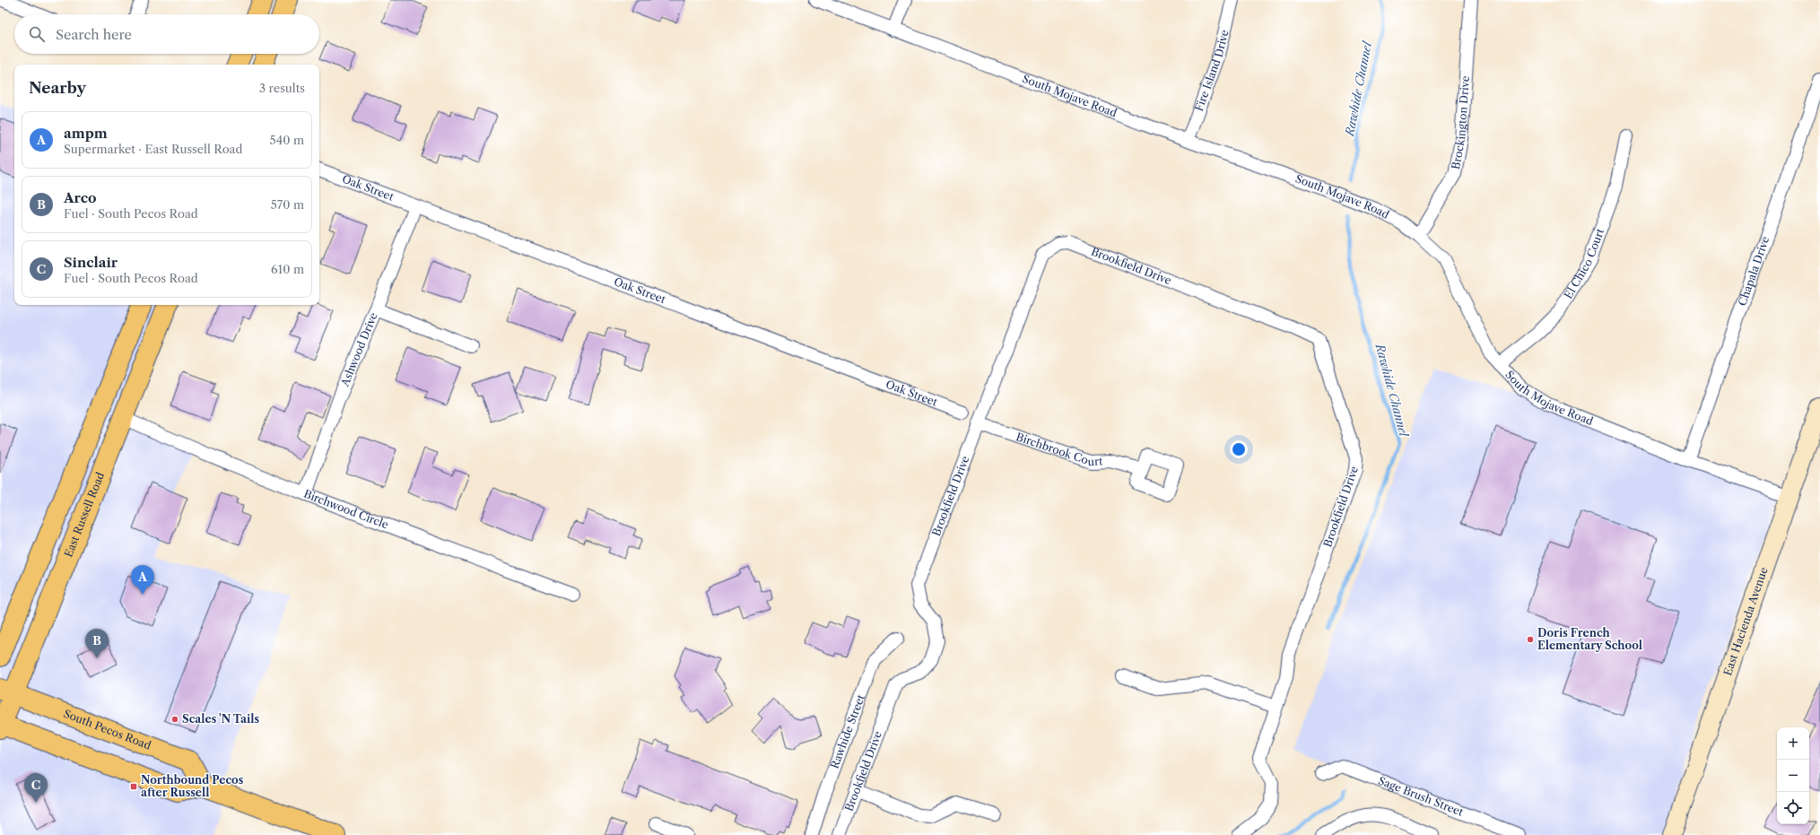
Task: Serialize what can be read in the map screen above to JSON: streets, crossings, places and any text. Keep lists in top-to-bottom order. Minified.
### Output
{"streets":{"main road":["East Russell Road","East Hacienda Avenue","South Pecos Road"],"street":["Fire Island Drive","South Mojave Road","Brockington Drive","Oak Street","El Chico Court","Brookfield Drive","Chapala Drive","Ashwood Drive","Birchbrook Court","Birchwood Circle","Rawhide Street","Sage Brush Street"]},"crossings":[["Fire Island Drive","South Mojave Road"],["South Mojave Road","Brockington Drive"],["South Mojave Road","El Chico Court"],["South Mojave Road","Chapala Drive"],["South Mojave Road","East Hacienda Avenue"],["Oak Street","Ashwood Drive"],["Brookfield Drive","Birchbrook Court"],["Ashwood Drive","Birchwood Circle"],["Birchwood Circle","East Russell Road"],["East Russell Road","South Pecos Road"]],"water":["Rawhide Channel"],"places":{"other":["Doris French Elementary School","Scales 'N Tails"],"transit":["Northbound Pecos after Russell"]},"page":{"search":"Search here","heading":["Nearby","3 results"],"list":[{"mark":"A","name":"ampm","note":"Supermarket · East Russell Road","value":"540 m"},{"mark":"B","name":"Arco","note":"Fuel · South Pecos Road","value":"570 m"},{"mark":"C","name":"Sinclair","note":"Fuel · South Pecos Road","value":"610 m"}],"pins":["A","B","C"],"map_buttons":["+","−"]}}
